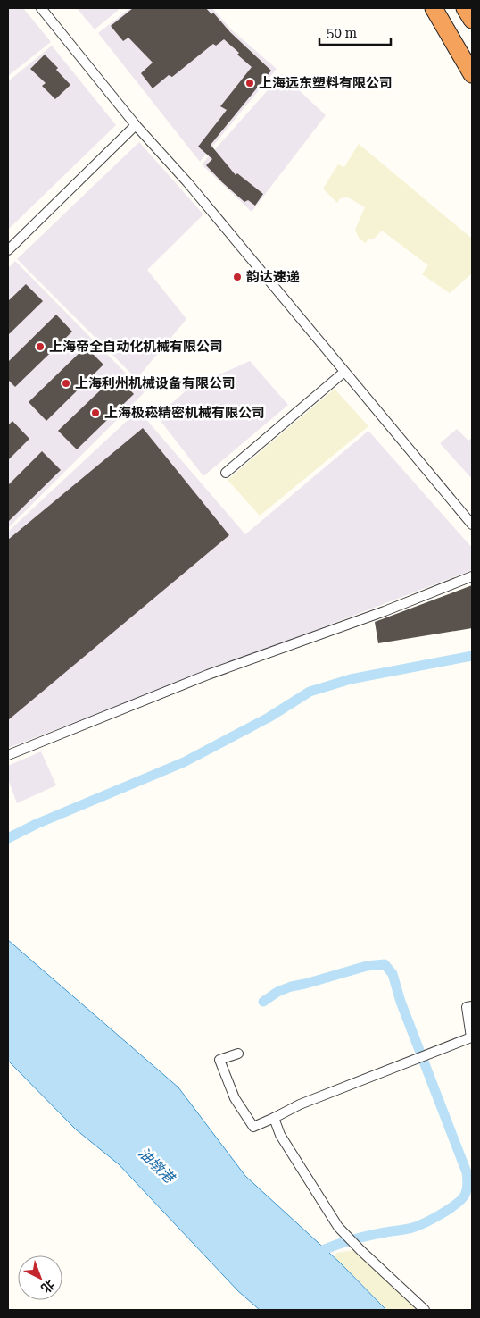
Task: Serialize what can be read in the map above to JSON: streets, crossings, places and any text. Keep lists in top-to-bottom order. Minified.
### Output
{"water":["油墩港"],"places":["上海远东塑料有限公司","韵达速递","上海帝全自动化机械有限公司","上海利州机械设备有限公司","上海极崧精密机械有限公司"],"scale_bar":"50 m","north":"bottom right"}
